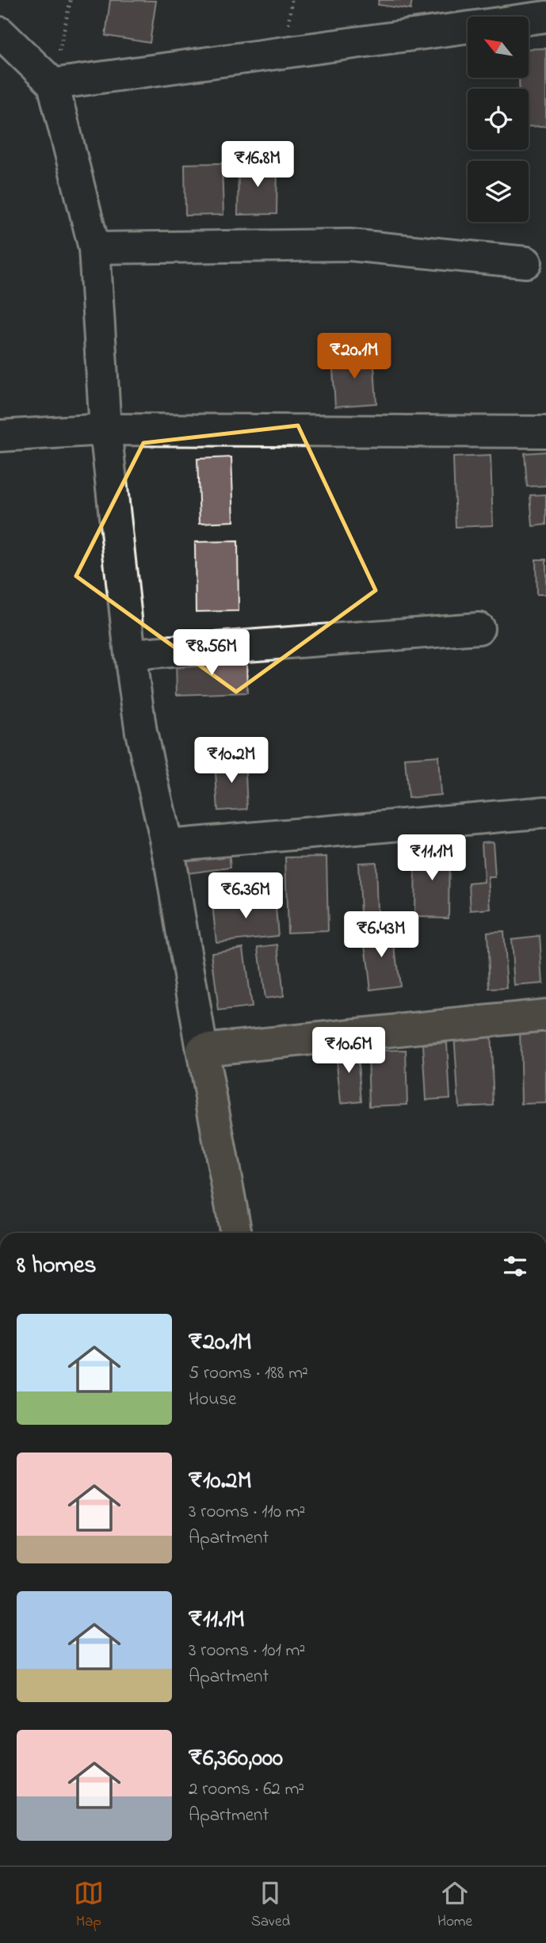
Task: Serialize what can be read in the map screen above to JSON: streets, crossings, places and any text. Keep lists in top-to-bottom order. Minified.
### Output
{"north":"top left","page":{"price":["₹16.8M","₹20.1M","₹8.56M","₹10.2M","₹11.1M","₹6.36M","₹6.43M","₹10.6M"],"heading":"8 homes","list":[{"name":"₹20.1M","note":"5 rooms · 188 m² · House"},{"name":"₹10.2M","note":"3 rooms · 110 m² · Apartment"},{"name":"₹11.1M","note":"3 rooms · 101 m² · Apartment"},{"name":"₹6,360,000","note":"2 rooms · 62 m² · Apartment"}],"tabs":["Map","Saved","Home"]}}
